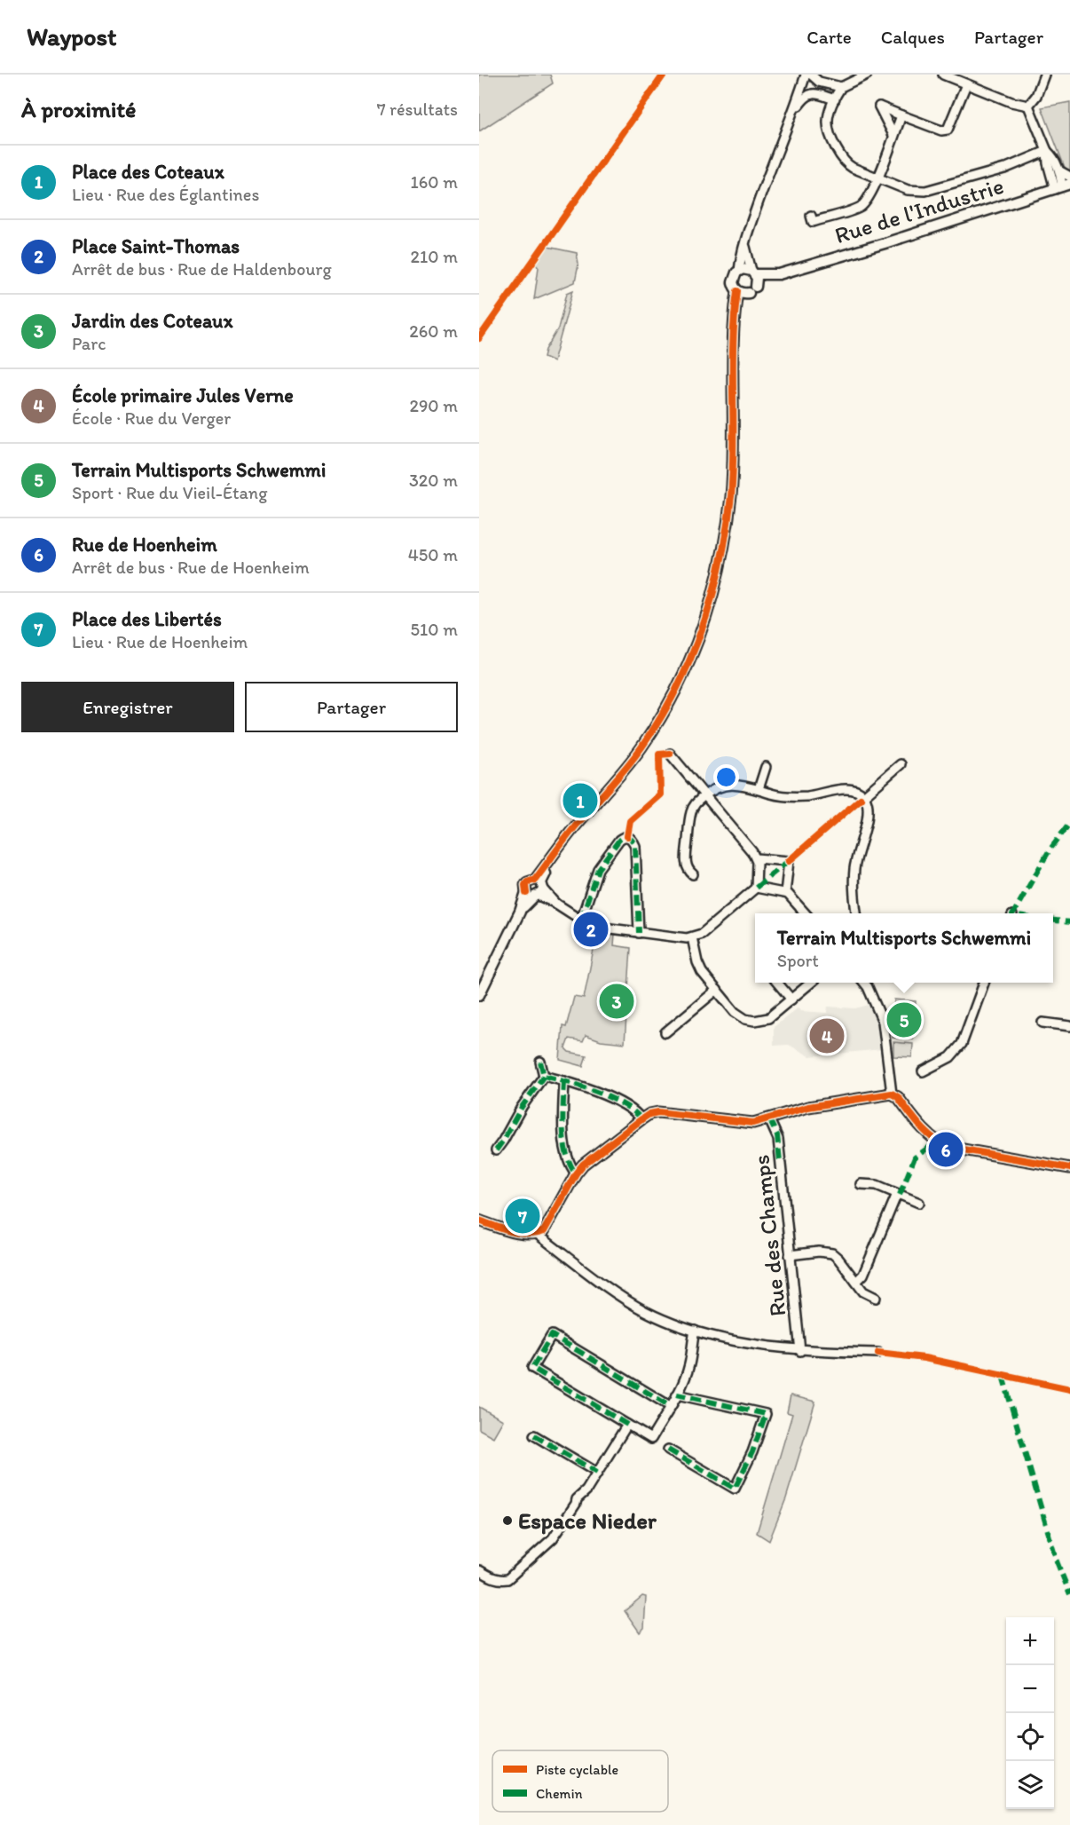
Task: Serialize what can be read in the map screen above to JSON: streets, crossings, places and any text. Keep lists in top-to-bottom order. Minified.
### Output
{"streets":{"street":["Rue de l'Industrie","Rue des Champs"]},"places":["Espace Nieder"],"legend":["Piste cyclable","Chemin"],"page":{"header":"Waypost","nav":["Carte","Calques","Partager"],"heading":["À proximité","7 résultats"],"list":[{"mark":"1","name":"Place des Coteaux","note":"Lieu · Rue des Églantines","value":"160 m"},{"mark":"2","name":"Place Saint-Thomas","note":"Arrêt de bus · Rue de Haldenbourg","value":"210 m"},{"mark":"3","name":"Jardin des Coteaux","note":"Parc","value":"260 m"},{"mark":"4","name":"École primaire Jules Verne","note":"École · Rue du Verger","value":"290 m"},{"mark":"5","name":"Terrain Multisports Schwemmi","note":"Sport · Rue du Vieil-Étang","value":"320 m"},{"mark":"6","name":"Rue de Hoenheim","note":"Arrêt de bus · Rue de Hoenheim","value":"450 m"},{"mark":"7","name":"Place des Libertés","note":"Lieu · Rue de Hoenheim","value":"510 m"}],"buttons":["Enregistrer","Partager"],"pins":["1","2","3","5","4","6","7"],"popup":["Terrain Multisports Schwemmi","Sport"],"map_buttons":["+","−"]}}
